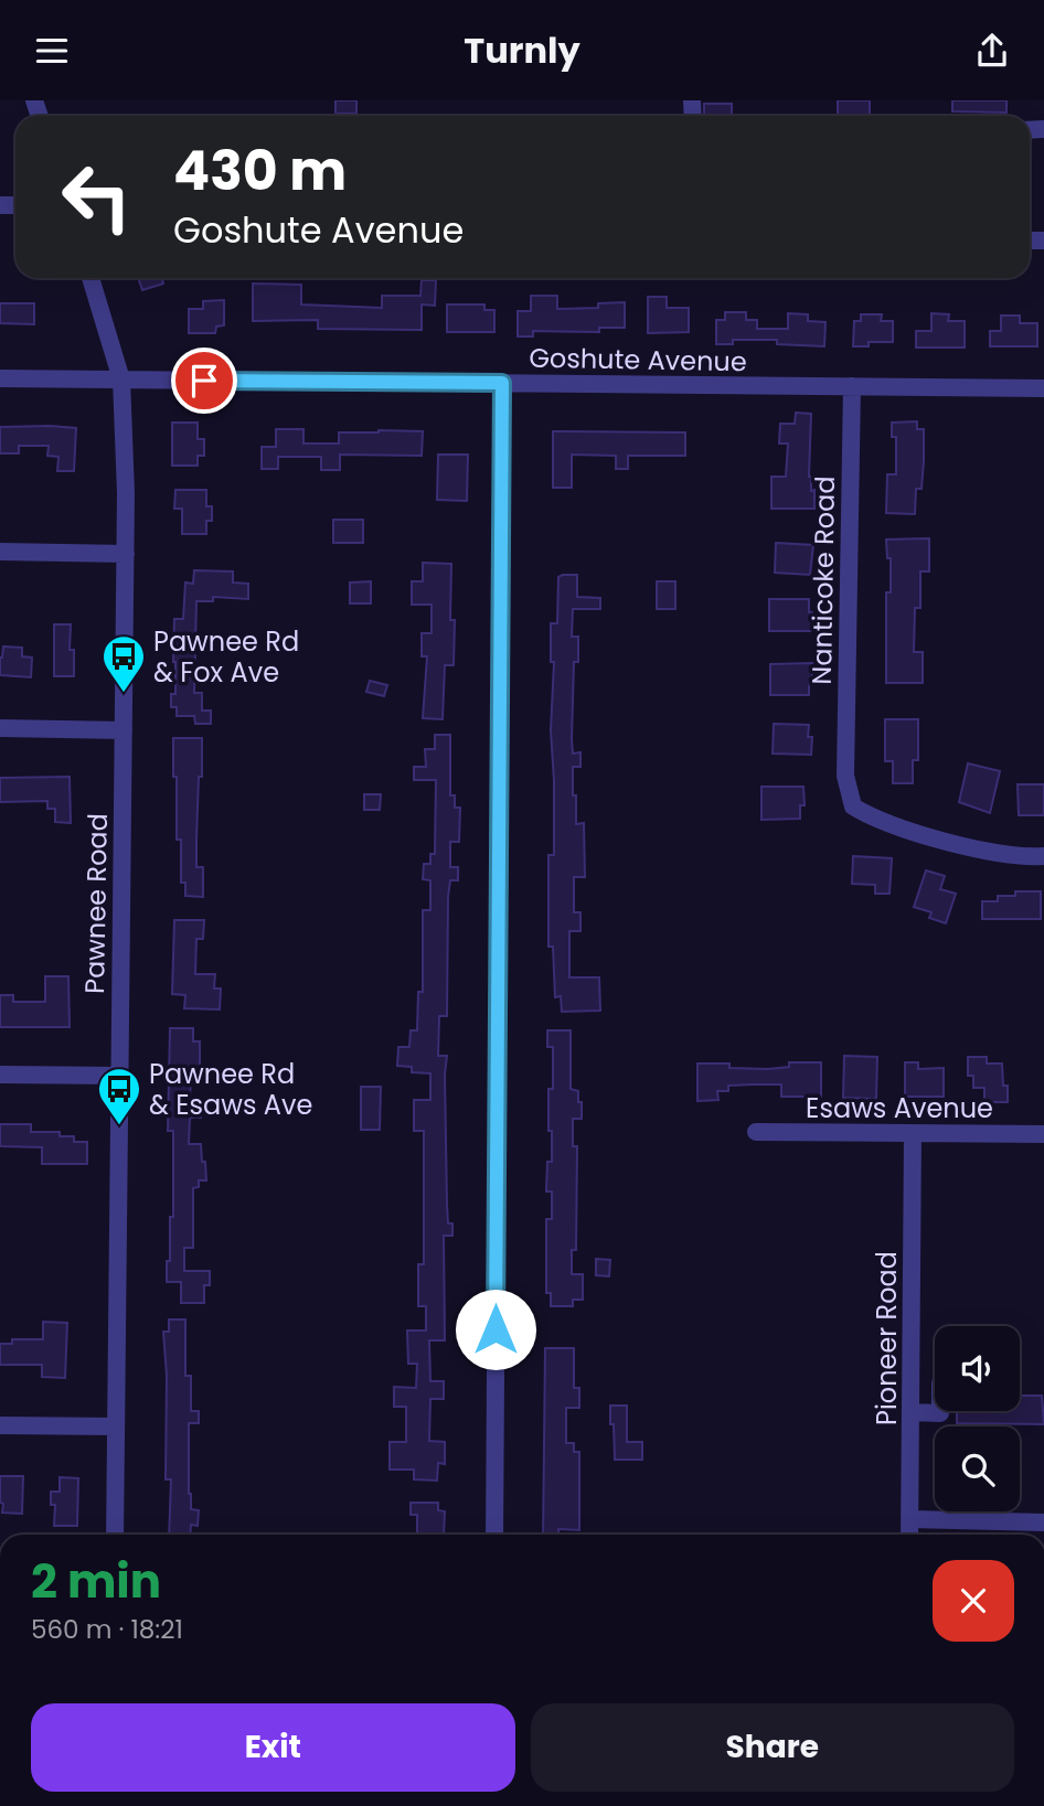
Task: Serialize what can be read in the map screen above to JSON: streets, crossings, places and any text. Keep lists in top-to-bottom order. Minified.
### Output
{"streets":{"street":["Goshute Avenue","Nanticoke Road","Pawnee Road","Esaws Avenue","Pioneer Road"]},"crossings":[["Goshute Avenue","Nanticoke Road"],["Goshute Avenue","Pawnee Road"],["Esaws Avenue","Pioneer Road"]],"places":{"bus stop":["Pawnee Rd & Fox Ave","Pawnee Rd & Esaws Ave"]},"page":{"header":"Turnly","turn":["430 m","Goshute Avenue"],"heading":["2 min","560 m · 18:21"],"buttons":["Exit","Share"]}}
